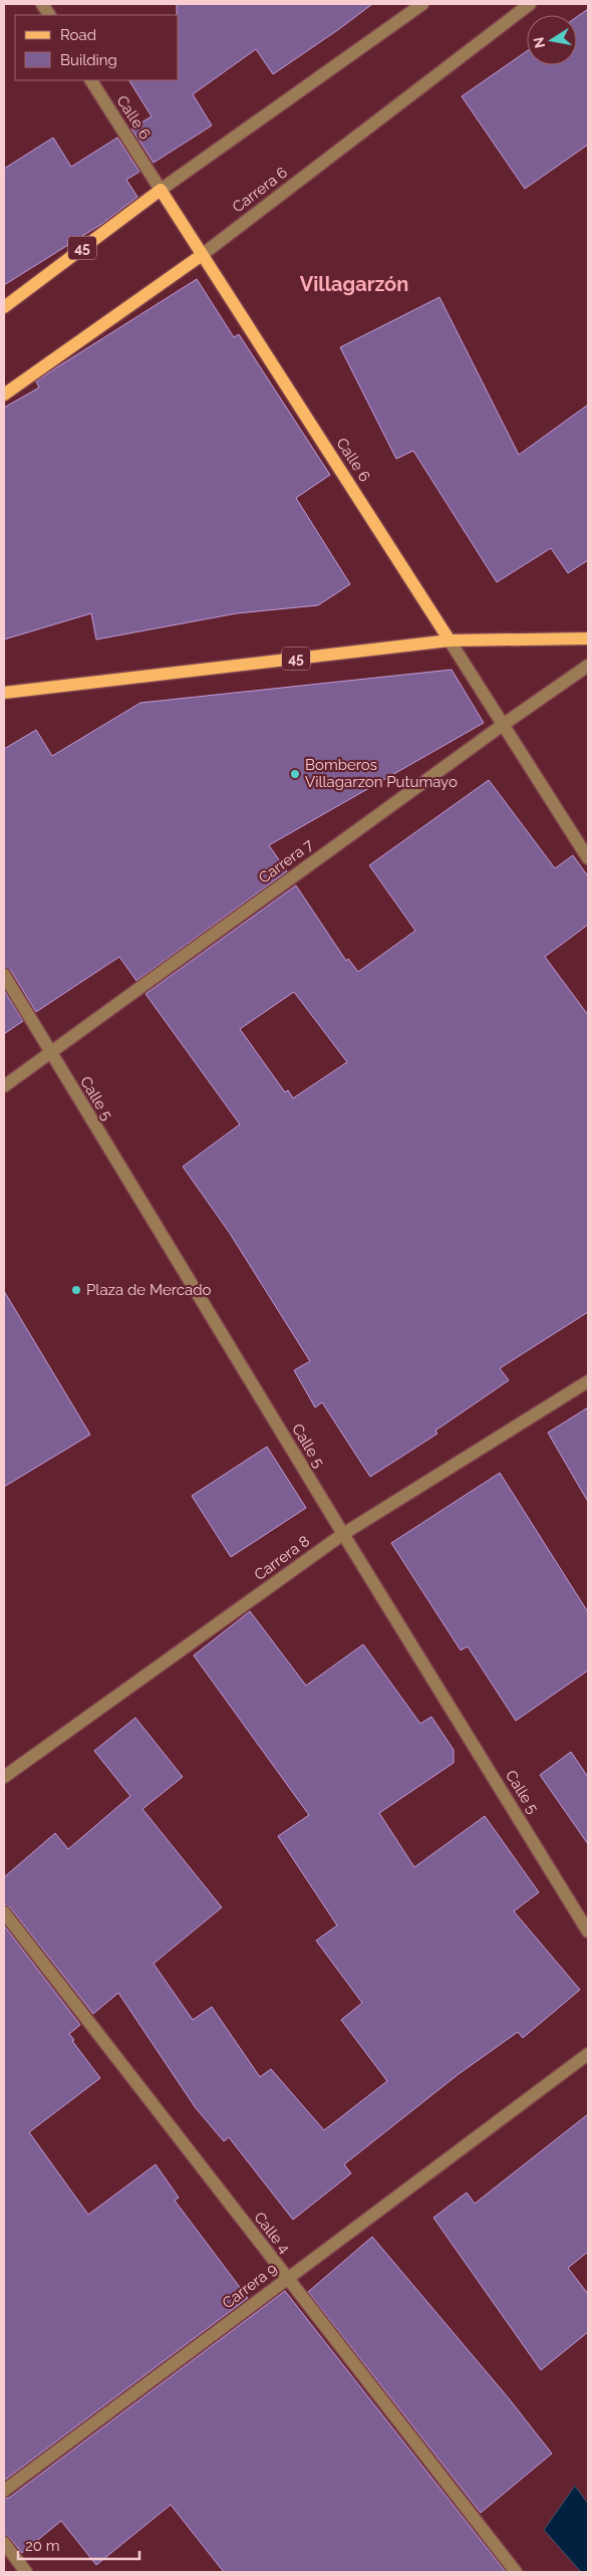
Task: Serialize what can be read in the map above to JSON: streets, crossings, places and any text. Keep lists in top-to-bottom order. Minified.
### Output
{"streets":{"main road":["Calle 6","Carrera 6","45"],"street":["Carrera 7","Calle 5","Carrera 8","Calle 4","Carrera 9"]},"crossings":[["Calle 6","Carrera 6"],["Calle 6","45"],["Calle 6","Carrera 7"],["Carrera 7","Calle 5"],["Calle 5","Carrera 8"],["Calle 4","Carrera 9"]],"districts":["Villagarzón"],"places":["Bomberos Villagarzon Putumayo","Plaza de Mercado"],"legend":["Road","Building"],"scale_bar":"20 m","north":"left"}
